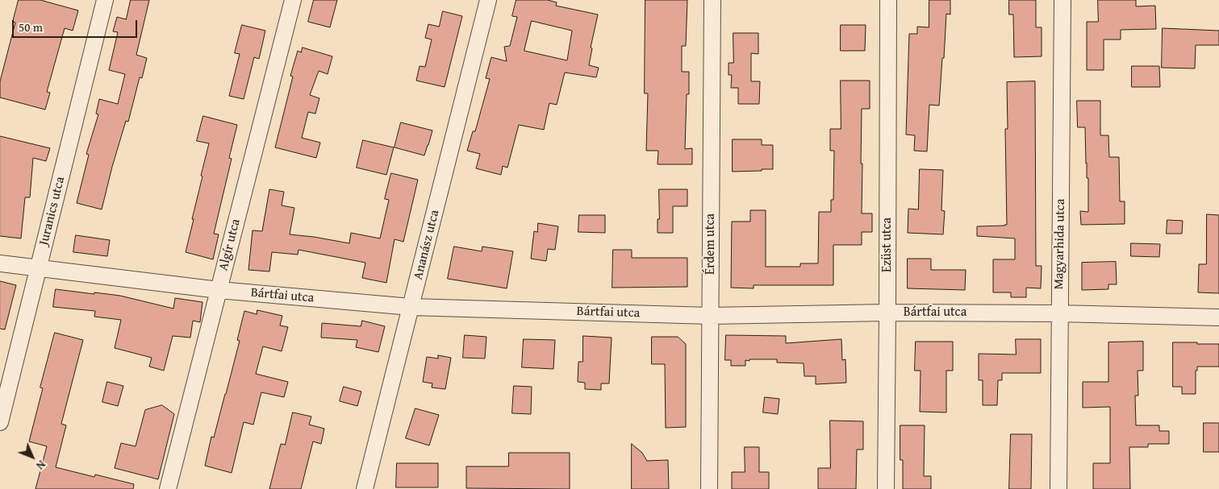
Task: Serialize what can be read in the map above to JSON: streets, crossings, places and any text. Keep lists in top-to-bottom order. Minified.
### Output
{"streets":{"street":["Juranics utca","Érdem utca","Magyarhida utca","Algír utca","Ananász utca","Ezüst utca","Bártfai utca"]},"crossings":[["Juranics utca","Bártfai utca"],["Érdem utca","Bártfai utca"],["Magyarhida utca","Bártfai utca"],["Algír utca","Bártfai utca"],["Ananász utca","Bártfai utca"],["Ezüst utca","Bártfai utca"]],"scale_bar":"50 m","north":"bottom right"}
